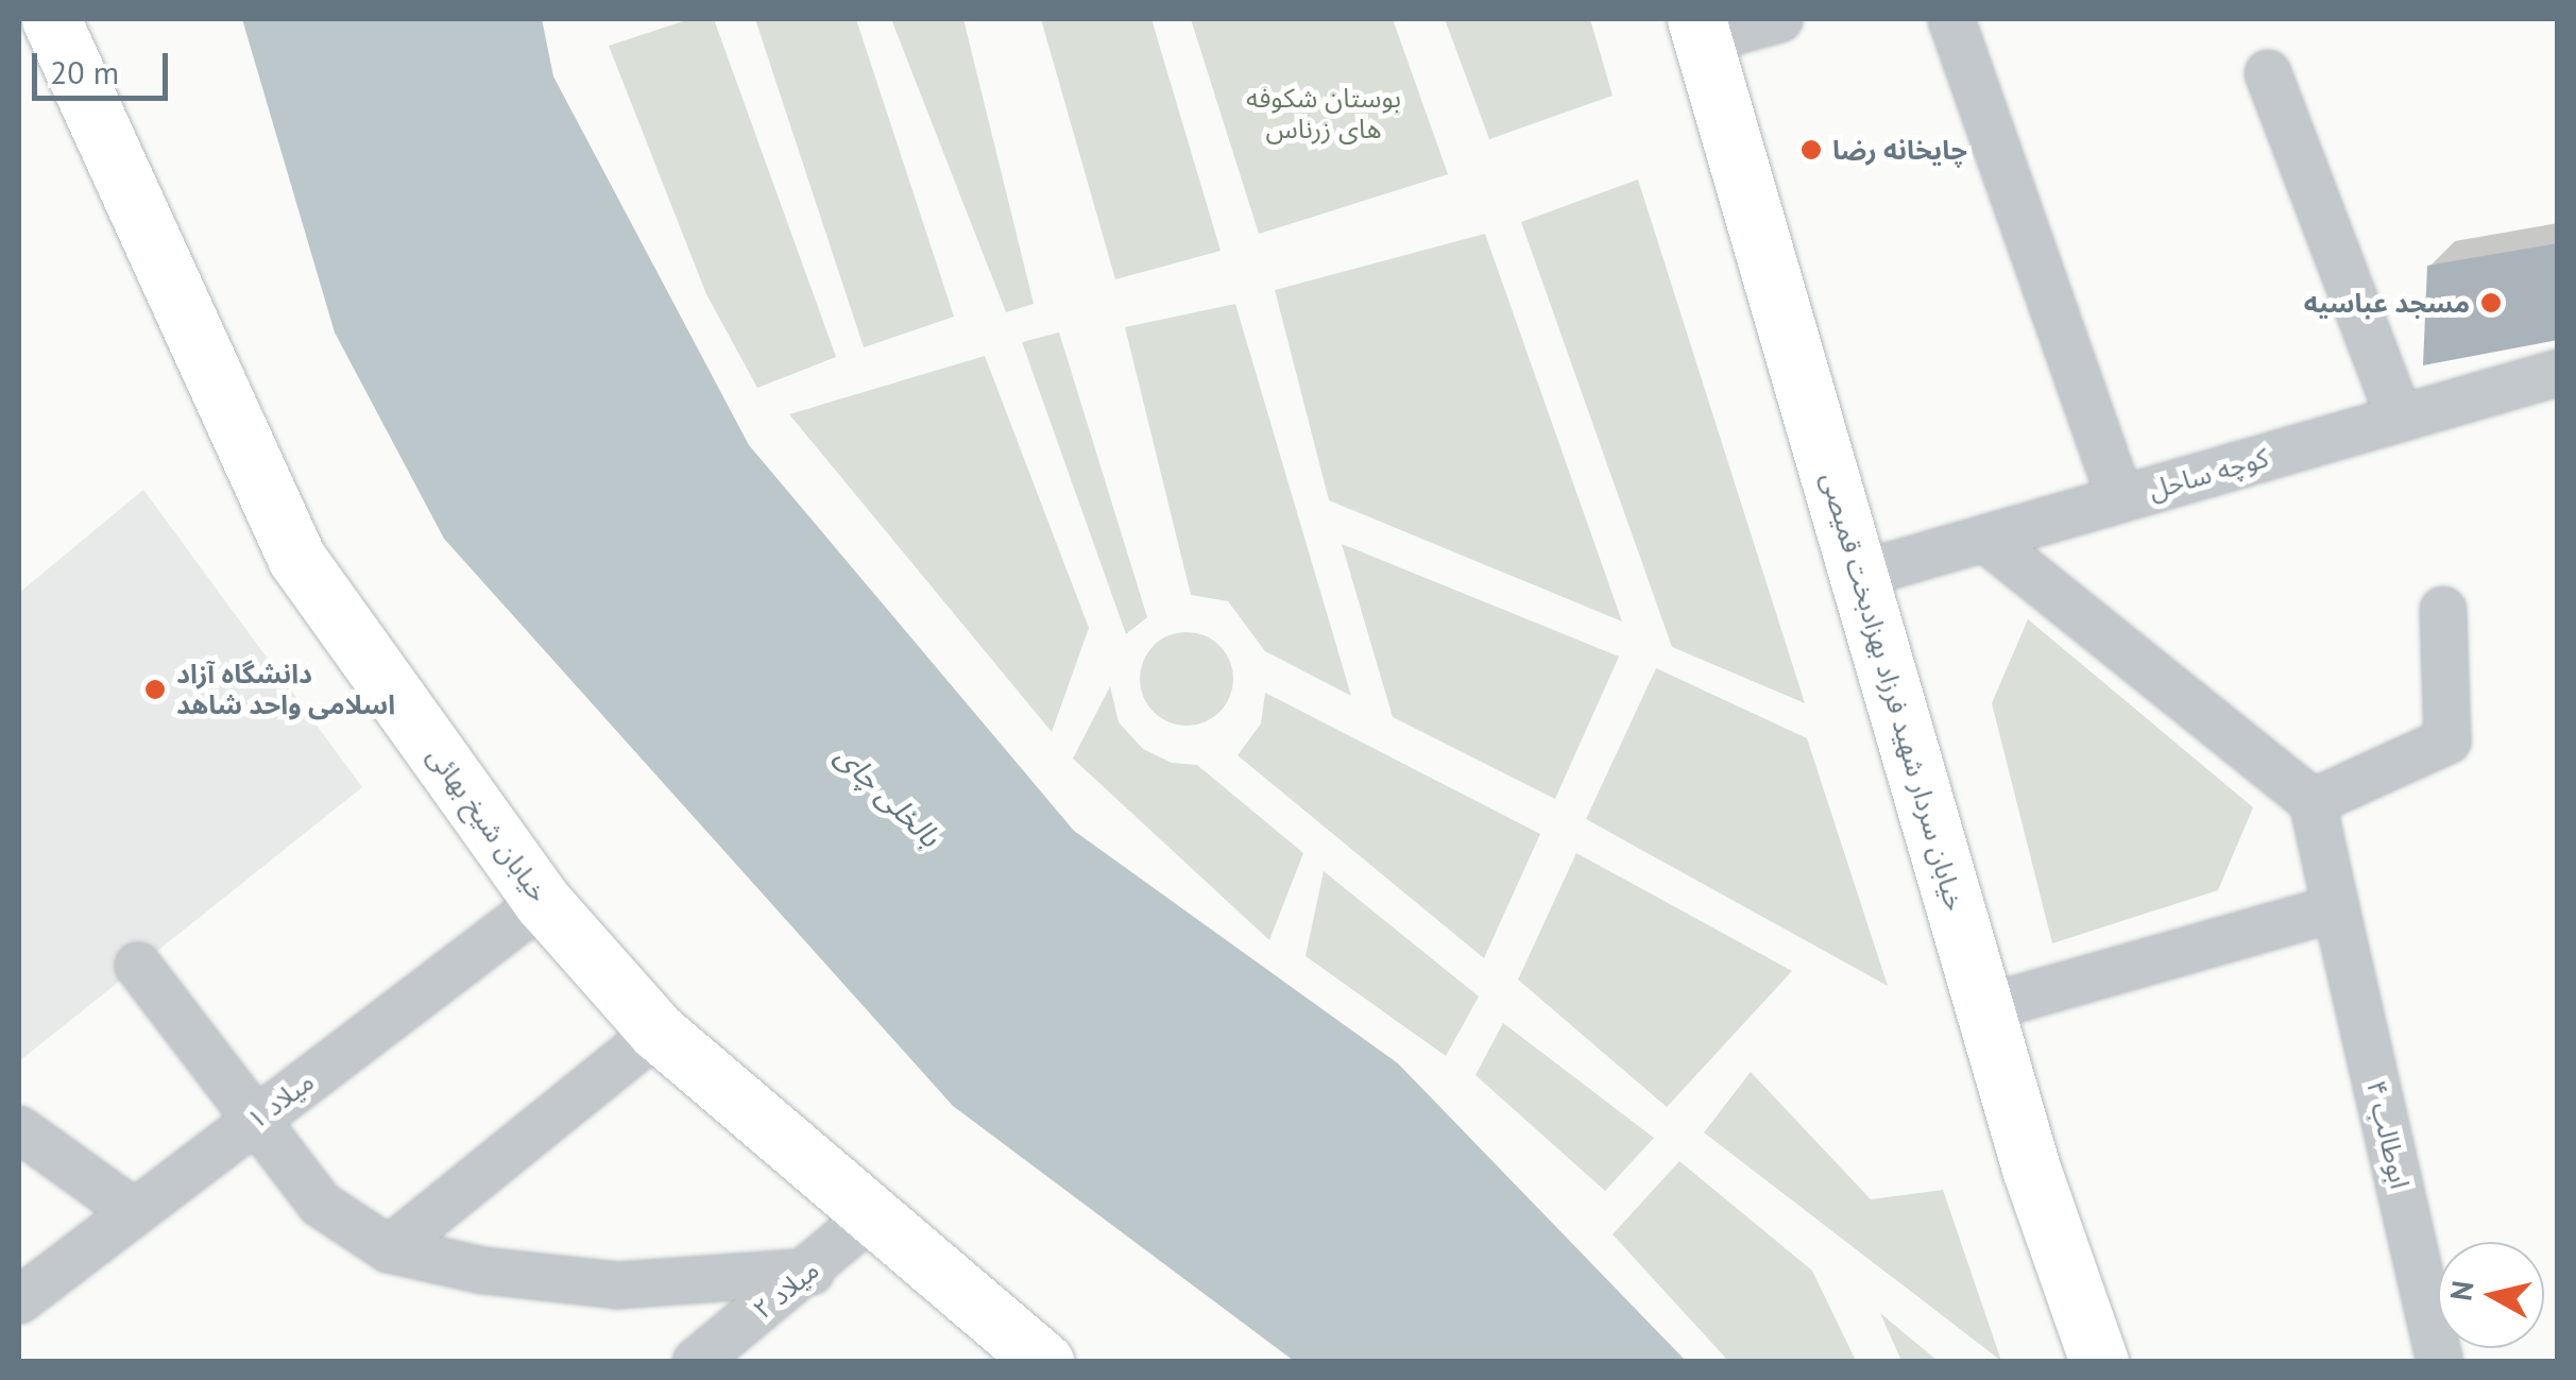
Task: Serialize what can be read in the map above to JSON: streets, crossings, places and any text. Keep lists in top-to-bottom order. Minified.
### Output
{"streets":{"street":["کوچه ساحل","خیابان سردار شهید فرزاد بهزاد‌بخت قمیصی","خیابان شیخ بهائی","میلاد ۱","ابوطالب ۴","میلاد ۲"]},"crossings":[["کوچه ساحل","خیابان سردار شهید فرزاد بهزاد‌بخت قمیصی"],["خیابان شیخ بهائی","میلاد ۱"],["خیابان شیخ بهائی","میلاد ۲"]],"water":["بالخلی چای"],"parks":["بوستان شکوفه های زرناس"],"places":["چایخانه رضا","مسجد عباسیه","دانشگاه آزاد اسلامی واحد شاهد"],"scale_bar":"20 m","north":"left"}
